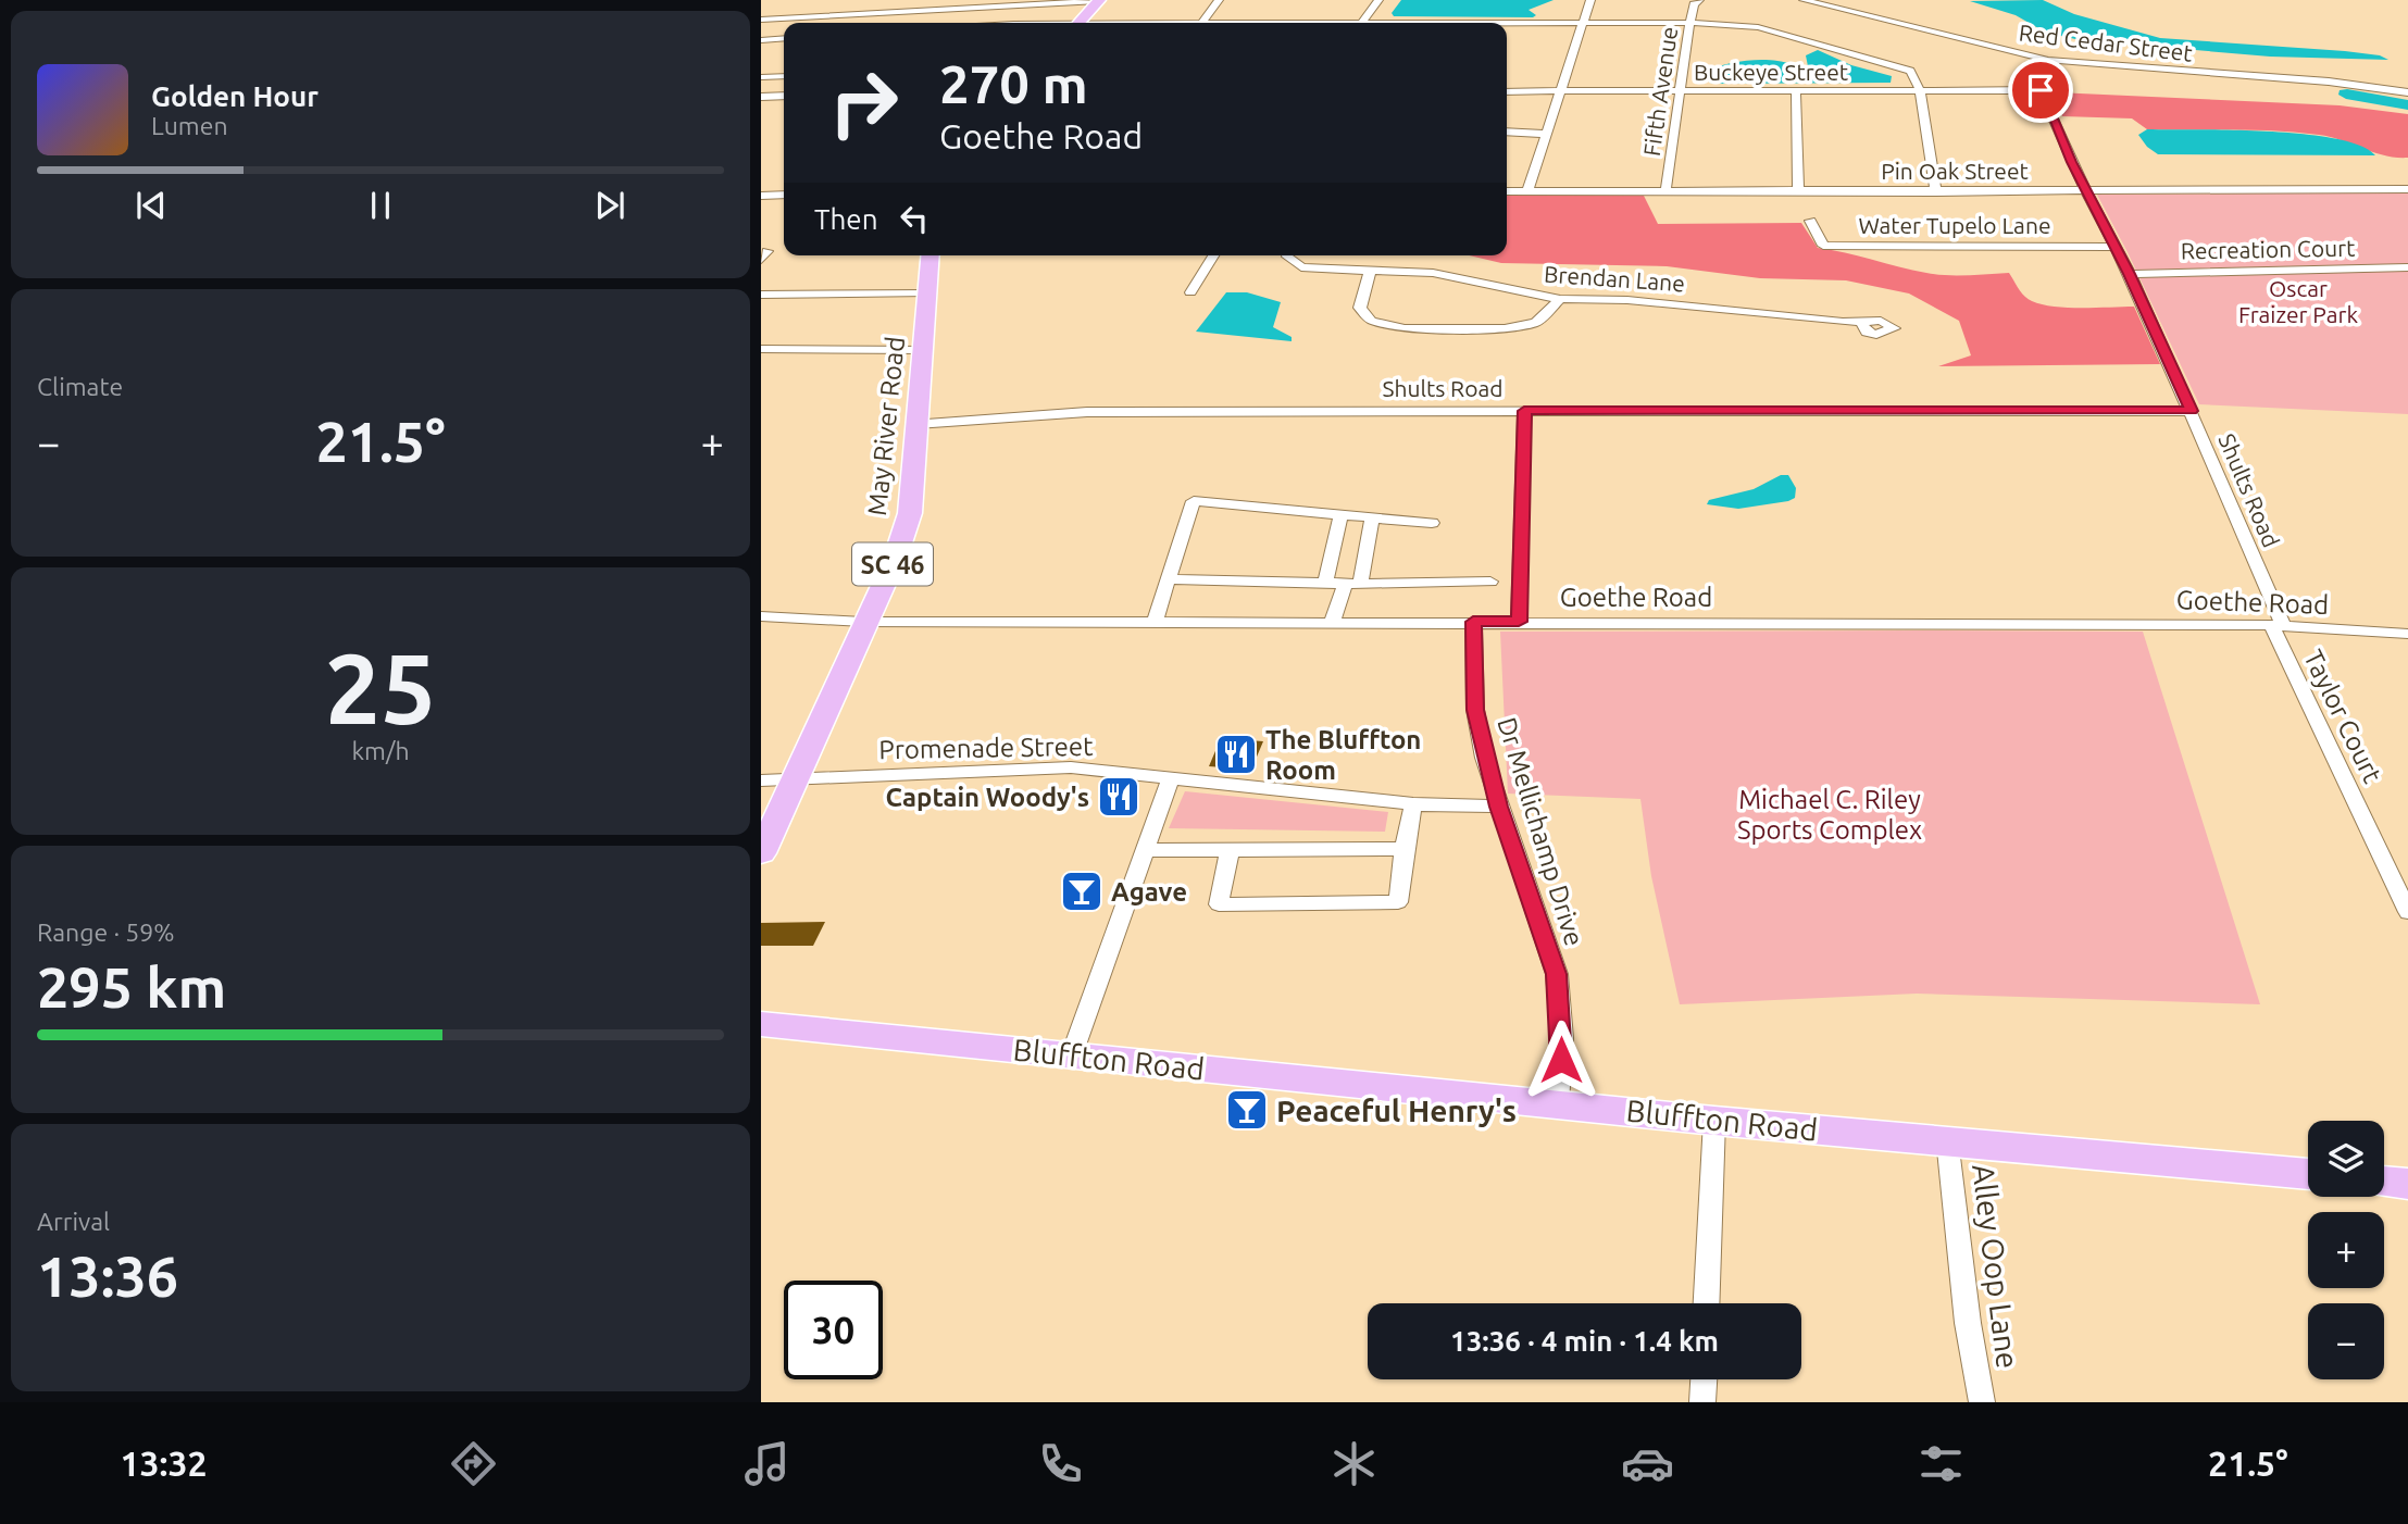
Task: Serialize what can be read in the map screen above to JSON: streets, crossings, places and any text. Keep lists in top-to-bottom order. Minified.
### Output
{"streets":{"main road":["May River Road","SC 46","Bluffton Road"],"street":["Red Cedar Street","Buckeye Street","Fifth Avenue","Pin Oak Street","Water Tupelo Lane","Recreation Court","Brendan Lane","Shults Road","Goethe Road","Taylor Court","Promenade Street","Dr Mellichamp Drive","Alley Oop Lane"]},"crossings":[["Buckeye Street","Fifth Avenue"],["Fifth Avenue","Pin Oak Street"],["Shults Road","May River Road"],["Shults Road","Goethe Road"],["Shults Road","Taylor Court"],["May River Road","Goethe Road"],["May River Road","Promenade Street"],["Goethe Road","Taylor Court"],["Goethe Road","Dr Mellichamp Drive"],["Promenade Street","Dr Mellichamp Drive"],["Dr Mellichamp Drive","Bluffton Road"],["Bluffton Road","Alley Oop Lane"]],"parks":["Oscar Fraizer Park","Michael C. Riley Sports Complex"],"places":{"restaurant":["The Bluffton Room","Captain Woody's"],"bar":["Agave","Peaceful Henry's"]},"page":{"turn":["270 m","Goethe Road"],"song":["Golden Hour","Lumen"],"then":"Then","tile":["Climate",["25","km/h"],["Range · 59%","295 km"],["Arrival","13:36"]],"heat":["−","21.5°","+"],"map_buttons":["+","−"],"limit":"30","trip":"13:36 · 4 min · 1.4 km","tabs":["13:32","21.5°"]}}
